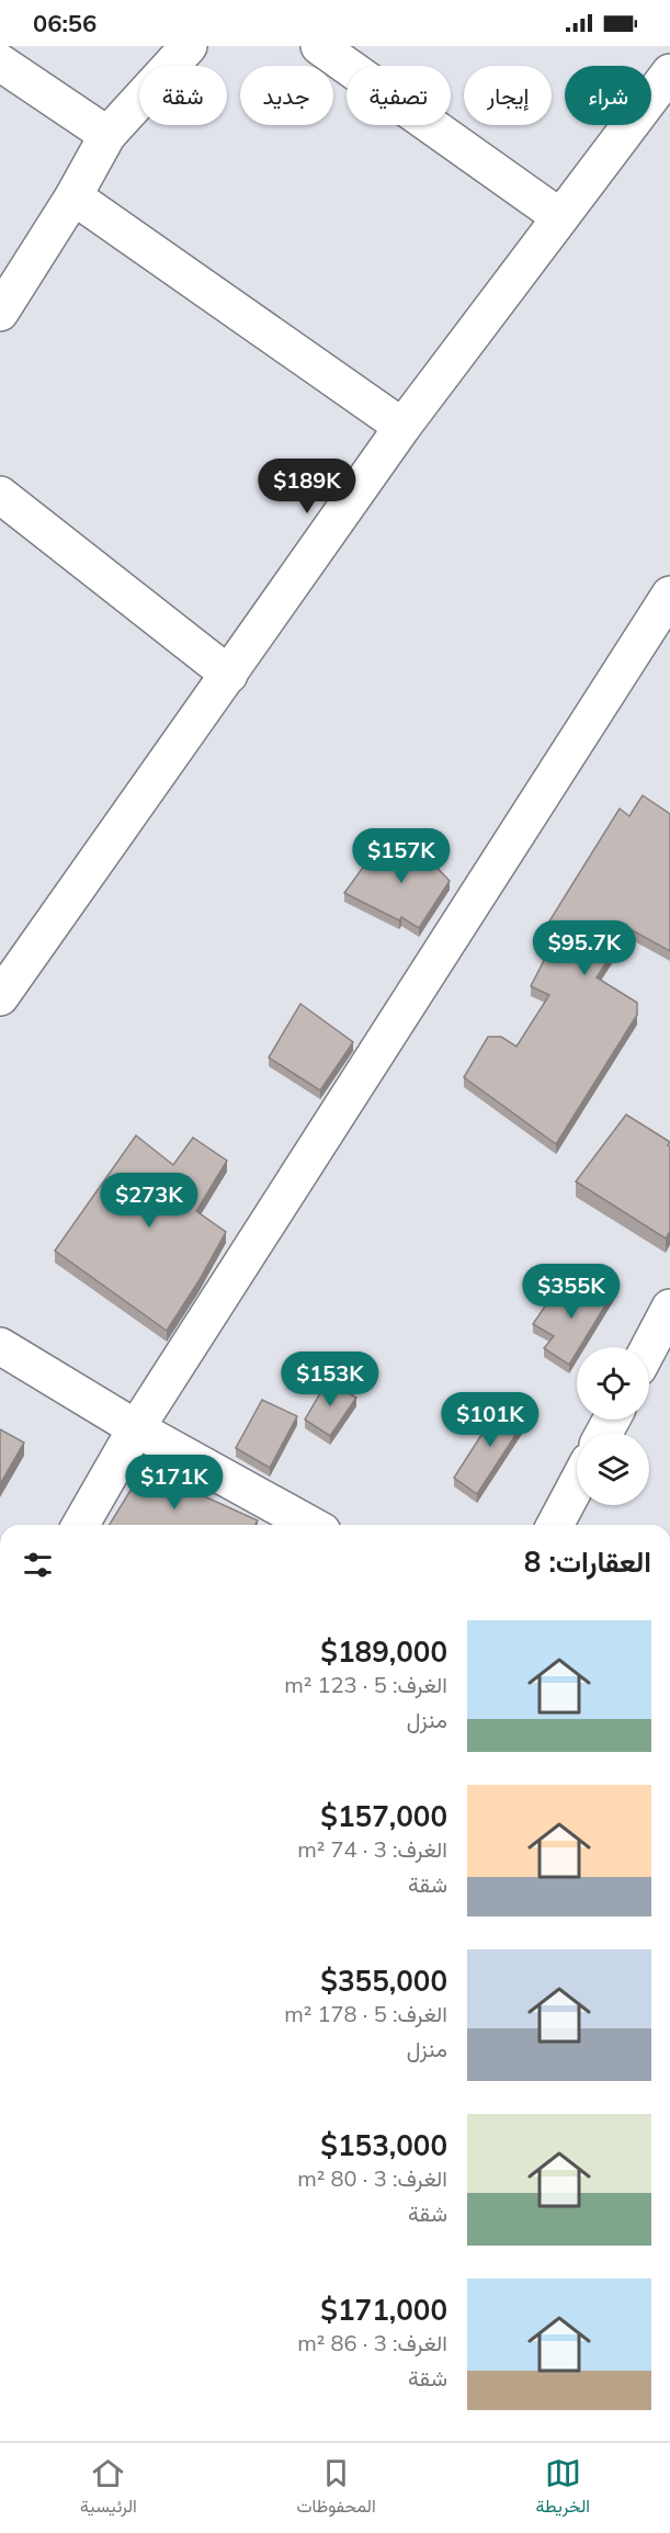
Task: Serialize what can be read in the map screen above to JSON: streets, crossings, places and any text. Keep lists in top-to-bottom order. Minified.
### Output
{"page":{"status":"06:56","chip":["شراء","إيجار","تصفية","جديد","شقة"],"price":["$189K","$157K","$95.7K","$273K","$355K","$153K","$101K","$171K"],"heading":"العقارات: 8","list":[{"name":"$189,000","note":"الغرف: 5 · 123 m² · منزل"},{"name":"$157,000","note":"الغرف: 3 · 74 m² · شقة"},{"name":"$355,000","note":"الغرف: 5 · 178 m² · منزل"},{"name":"$153,000","note":"الغرف: 3 · 80 m² · شقة"},{"name":"$171,000","note":"الغرف: 3 · 86 m² · شقة"}],"tabs":["الخريطة","المحفوظات","الرئيسية"]}}
